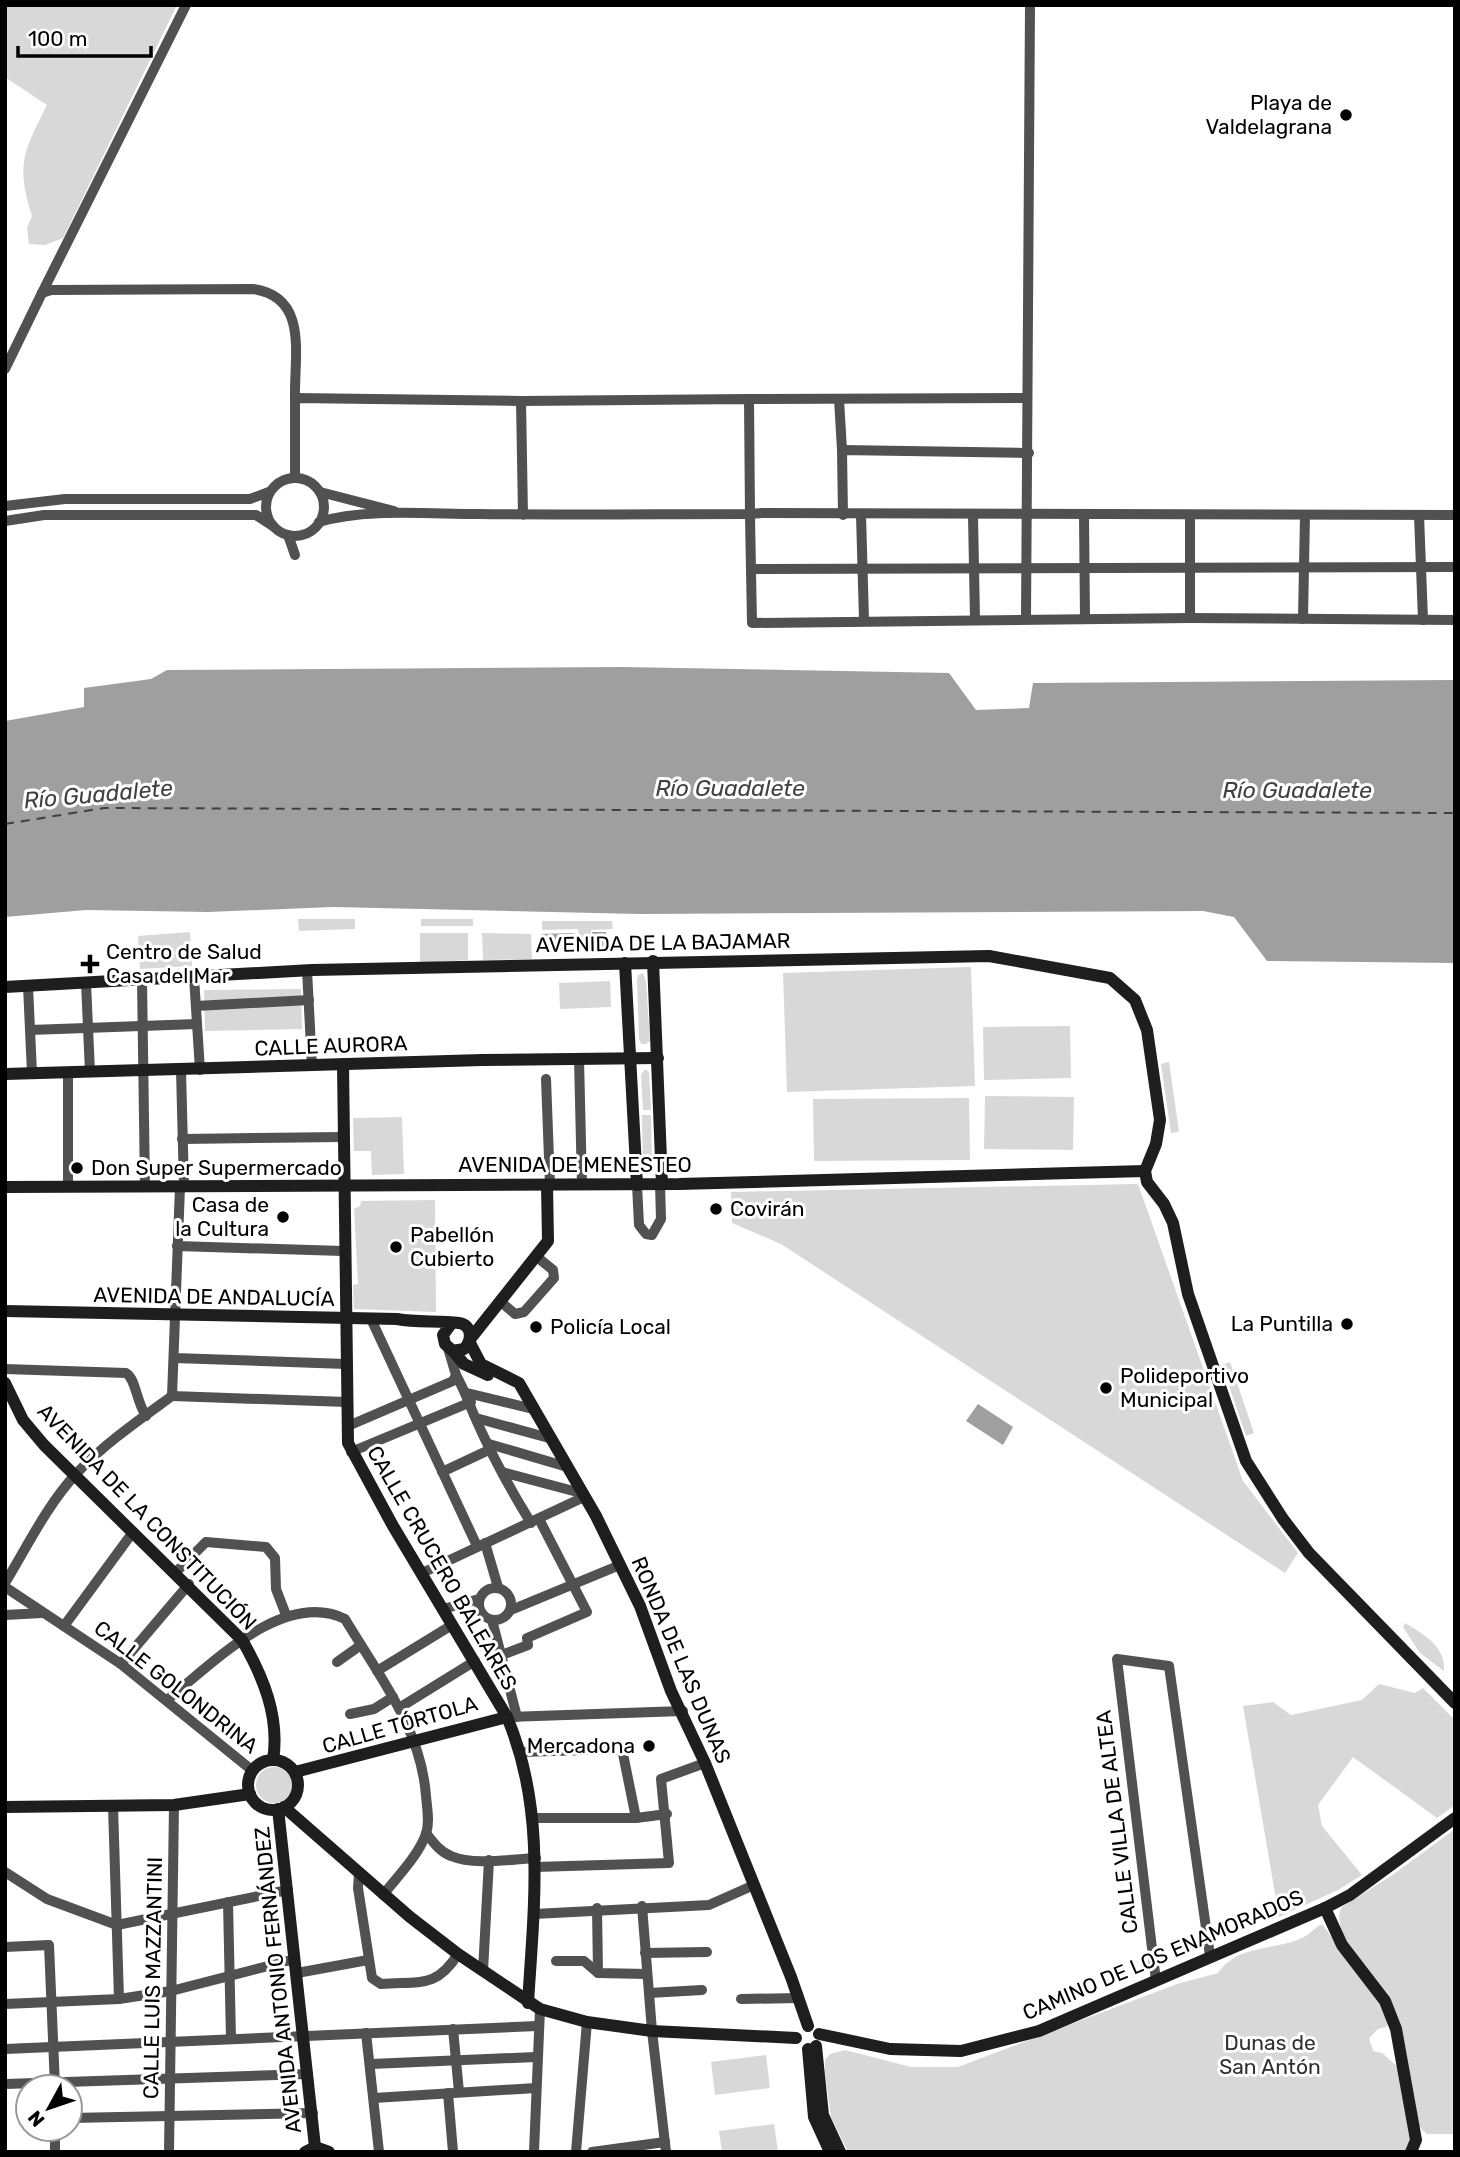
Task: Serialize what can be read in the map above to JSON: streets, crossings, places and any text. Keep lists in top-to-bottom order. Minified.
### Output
{"streets":{"street":["AVENIDA DE LA BAJAMAR","CALLE AURORA","AVENIDA DE MENESTEO","AVENIDA DE ANDALUCÍA","AVENIDA DE LA CONSTITUCIÓN","CALLE CRUCERO BALEARES","RONDA DE LAS DUNAS","CALLE GOLONDRINA","CALLE TÓRTOLA","CALLE VILLA DE ALTEA","CAMINO DE LOS ENAMORADOS","CALLE LUIS MAZZANTINI","AVENIDA ANTONIO FERNÁNDEZ"]},"crossings":[["AVENIDA DE LA BAJAMAR","AVENIDA DE MENESTEO"],["CALLE AURORA","CALLE CRUCERO BALEARES"],["AVENIDA DE MENESTEO","CALLE CRUCERO BALEARES"],["AVENIDA DE ANDALUCÍA","CALLE CRUCERO BALEARES"],["AVENIDA DE LA CONSTITUCIÓN","CALLE GOLONDRINA"],["AVENIDA DE LA CONSTITUCIÓN","CALLE TÓRTOLA"],["AVENIDA DE LA CONSTITUCIÓN","AVENIDA ANTONIO FERNÁNDEZ"],["CALLE CRUCERO BALEARES","CALLE TÓRTOLA"],["RONDA DE LAS DUNAS","CALLE TÓRTOLA"],["CALLE GOLONDRINA","CALLE TÓRTOLA"],["CALLE GOLONDRINA","AVENIDA ANTONIO FERNÁNDEZ"],["CALLE TÓRTOLA","AVENIDA ANTONIO FERNÁNDEZ"],["CALLE VILLA DE ALTEA","CAMINO DE LOS ENAMORADOS"]],"water":["Río Guadalete"],"parks":["Dunas de San Antón"],"places":{"other":["Playa de Valdelagrana","Don Super Supermercado","Covirán","Casa de la Cultura","Pabellón Cubierto","La Puntilla","Policía Local","Polideportivo Municipal","Mercadona"],"health":["Centro de Salud Casa del Mar"]},"scale_bar":"100 m","north":"bottom left"}
